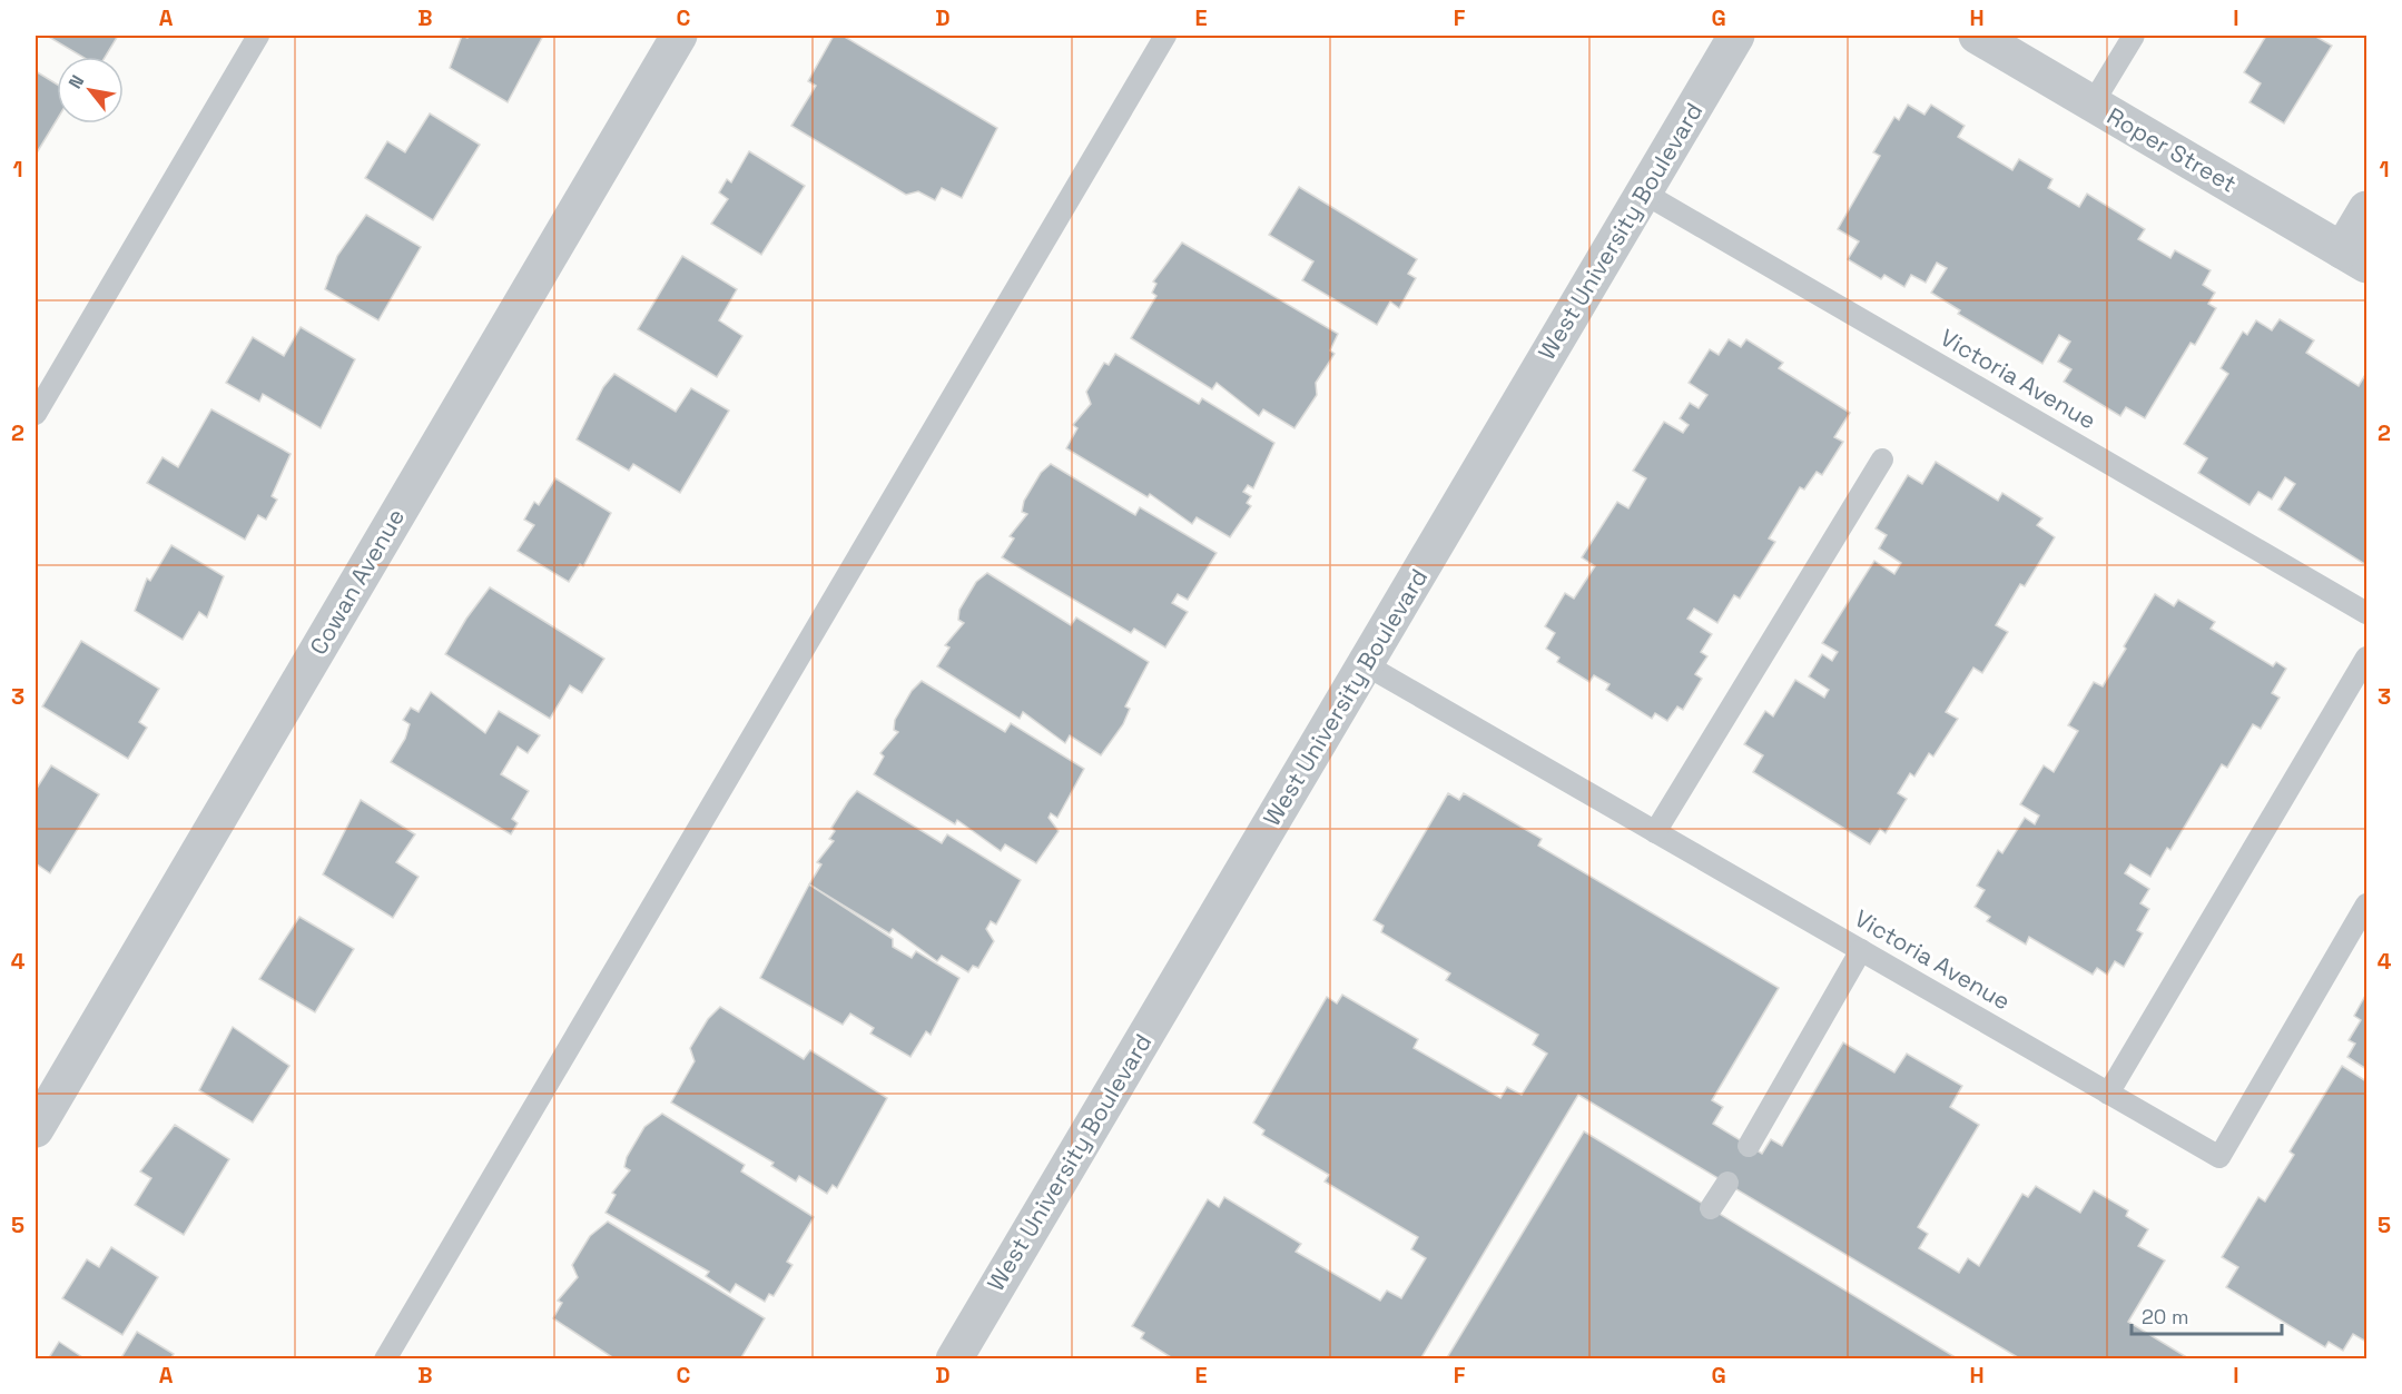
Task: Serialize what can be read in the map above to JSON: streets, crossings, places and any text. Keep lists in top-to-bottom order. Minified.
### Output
{"streets":{"street":["Roper Street","West University Boulevard","Cowan Avenue"],"lane":["Victoria Avenue"]},"crossings":[["West University Boulevard","Victoria Avenue"]],"scale_bar":"20 m","north":"top left","grid":{"columns":["A","B","C","D","E","F","G","H","I"],"rows":["1","2","3","4","5"]}}
